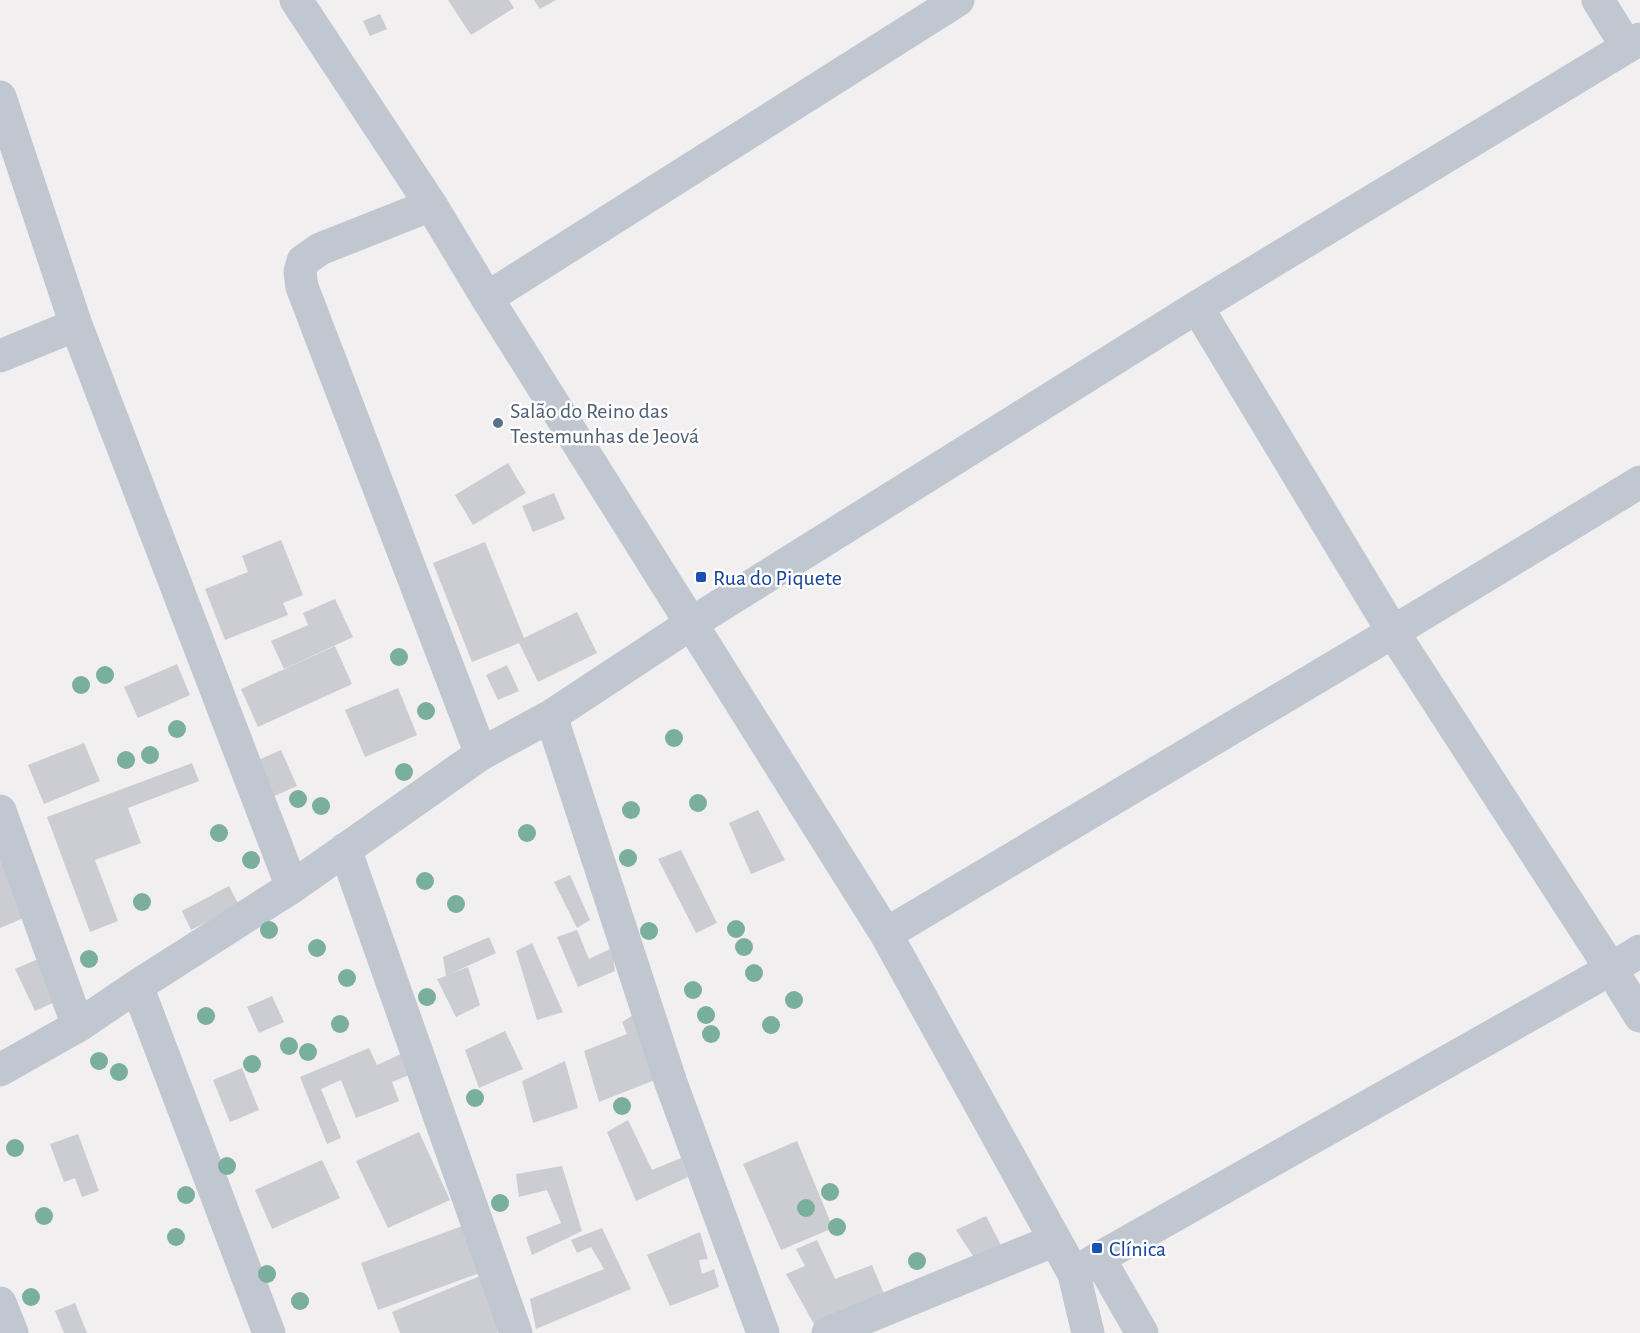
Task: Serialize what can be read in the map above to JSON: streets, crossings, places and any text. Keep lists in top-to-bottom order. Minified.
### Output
{"places":{"other":["Salão do Reino das Testemunhas de Jeová"],"transit":["Rua do Piquete","Clínica"]}}
